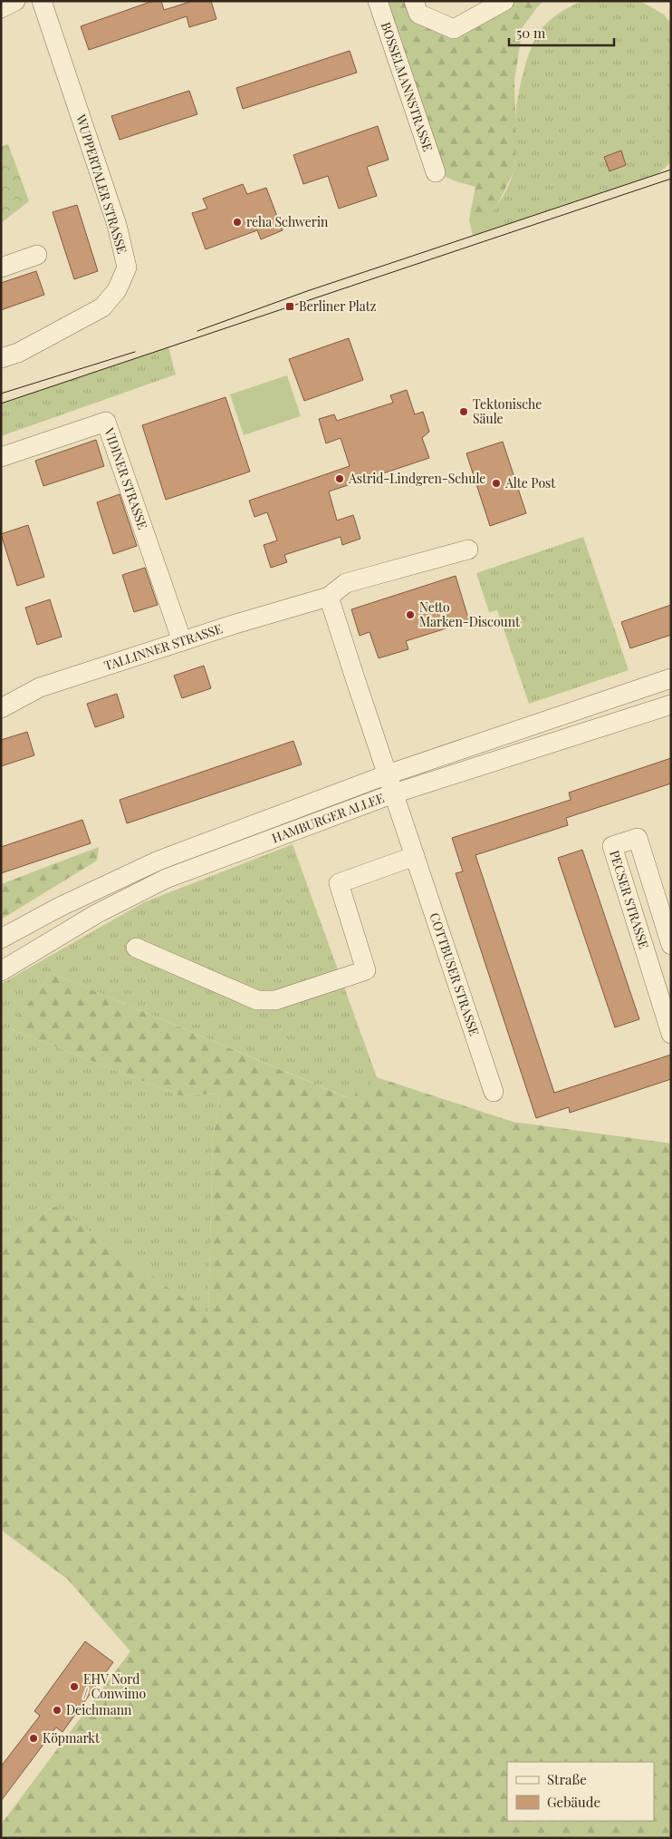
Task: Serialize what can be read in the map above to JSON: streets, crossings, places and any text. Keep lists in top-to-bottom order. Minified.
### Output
{"streets":{"street":["BOSSELMANNSTRASSE","WUPPERTALER STRASSE","VIDINER STRASSE","TALLINNER STRASSE","HAMBURGER ALLEE","PECSER STRASSE","COTTBUSER STRASSE"]},"crossings":[["VIDINER STRASSE","TALLINNER STRASSE"],["HAMBURGER ALLEE","COTTBUSER STRASSE"]],"places":{"other":["reha Schwerin","Tektonische Säule","Astrid-Lindgren-Schule","Alte Post","Netto Marken-Discount","EHV Nord / Conwimo","Deichmann","Köpmarkt"],"transit":["Berliner Platz"]},"legend":["Straße","Gebäude"],"scale_bar":"50 m"}
